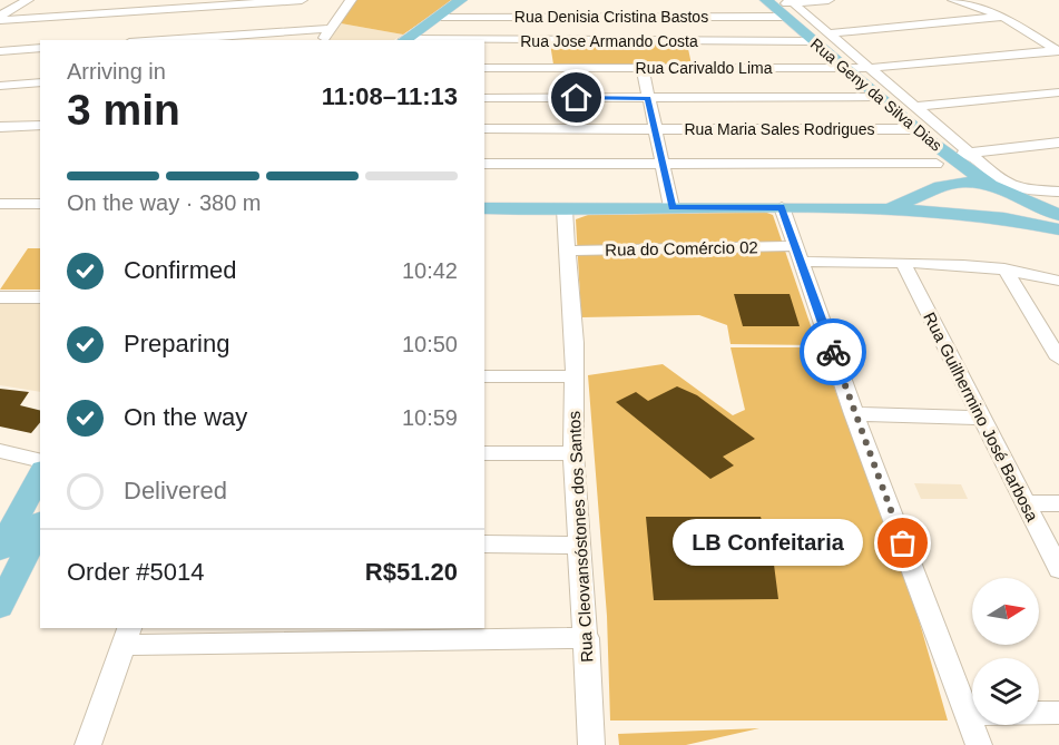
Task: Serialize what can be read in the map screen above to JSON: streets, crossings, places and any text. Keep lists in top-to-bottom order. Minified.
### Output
{"streets":{"main road":["Rua Geny da Silva Dias"],"street":["Rua Denisia Cristina Bastos","Rua Jose Armando Costa","Rua Carivaldo Lima","Rua Maria Sales Rodrigues","Rua do Comércio 02","Rua Guilhermino José Barbosa","Rua Cleovansóstones dos Santos"]},"crossings":[["Rua Denisia Cristina Bastos","Rua Geny da Silva Dias"],["Rua Jose Armando Costa","Rua Carivaldo Lima"],["Rua Jose Armando Costa","Rua Geny da Silva Dias"],["Rua Carivaldo Lima","Rua Geny da Silva Dias"],["Rua Geny da Silva Dias","Rua Maria Sales Rodrigues"],["Rua do Comércio 02","Rua Guilhermino José Barbosa"],["Rua do Comércio 02","Rua Cleovansóstones dos Santos"]],"places":["LB Confeitaria"],"north":"right","page":{"heading":["3 min","Arriving in","11:08–11:13"],"panel":["Order #5014","R$51.20"],"bar":"On the way · 380 m","list":[["Confirmed","10:42"],["Preparing","10:50"],["On the way","10:59"],"Delivered"],"bubble":"LB Confeitaria"}}
